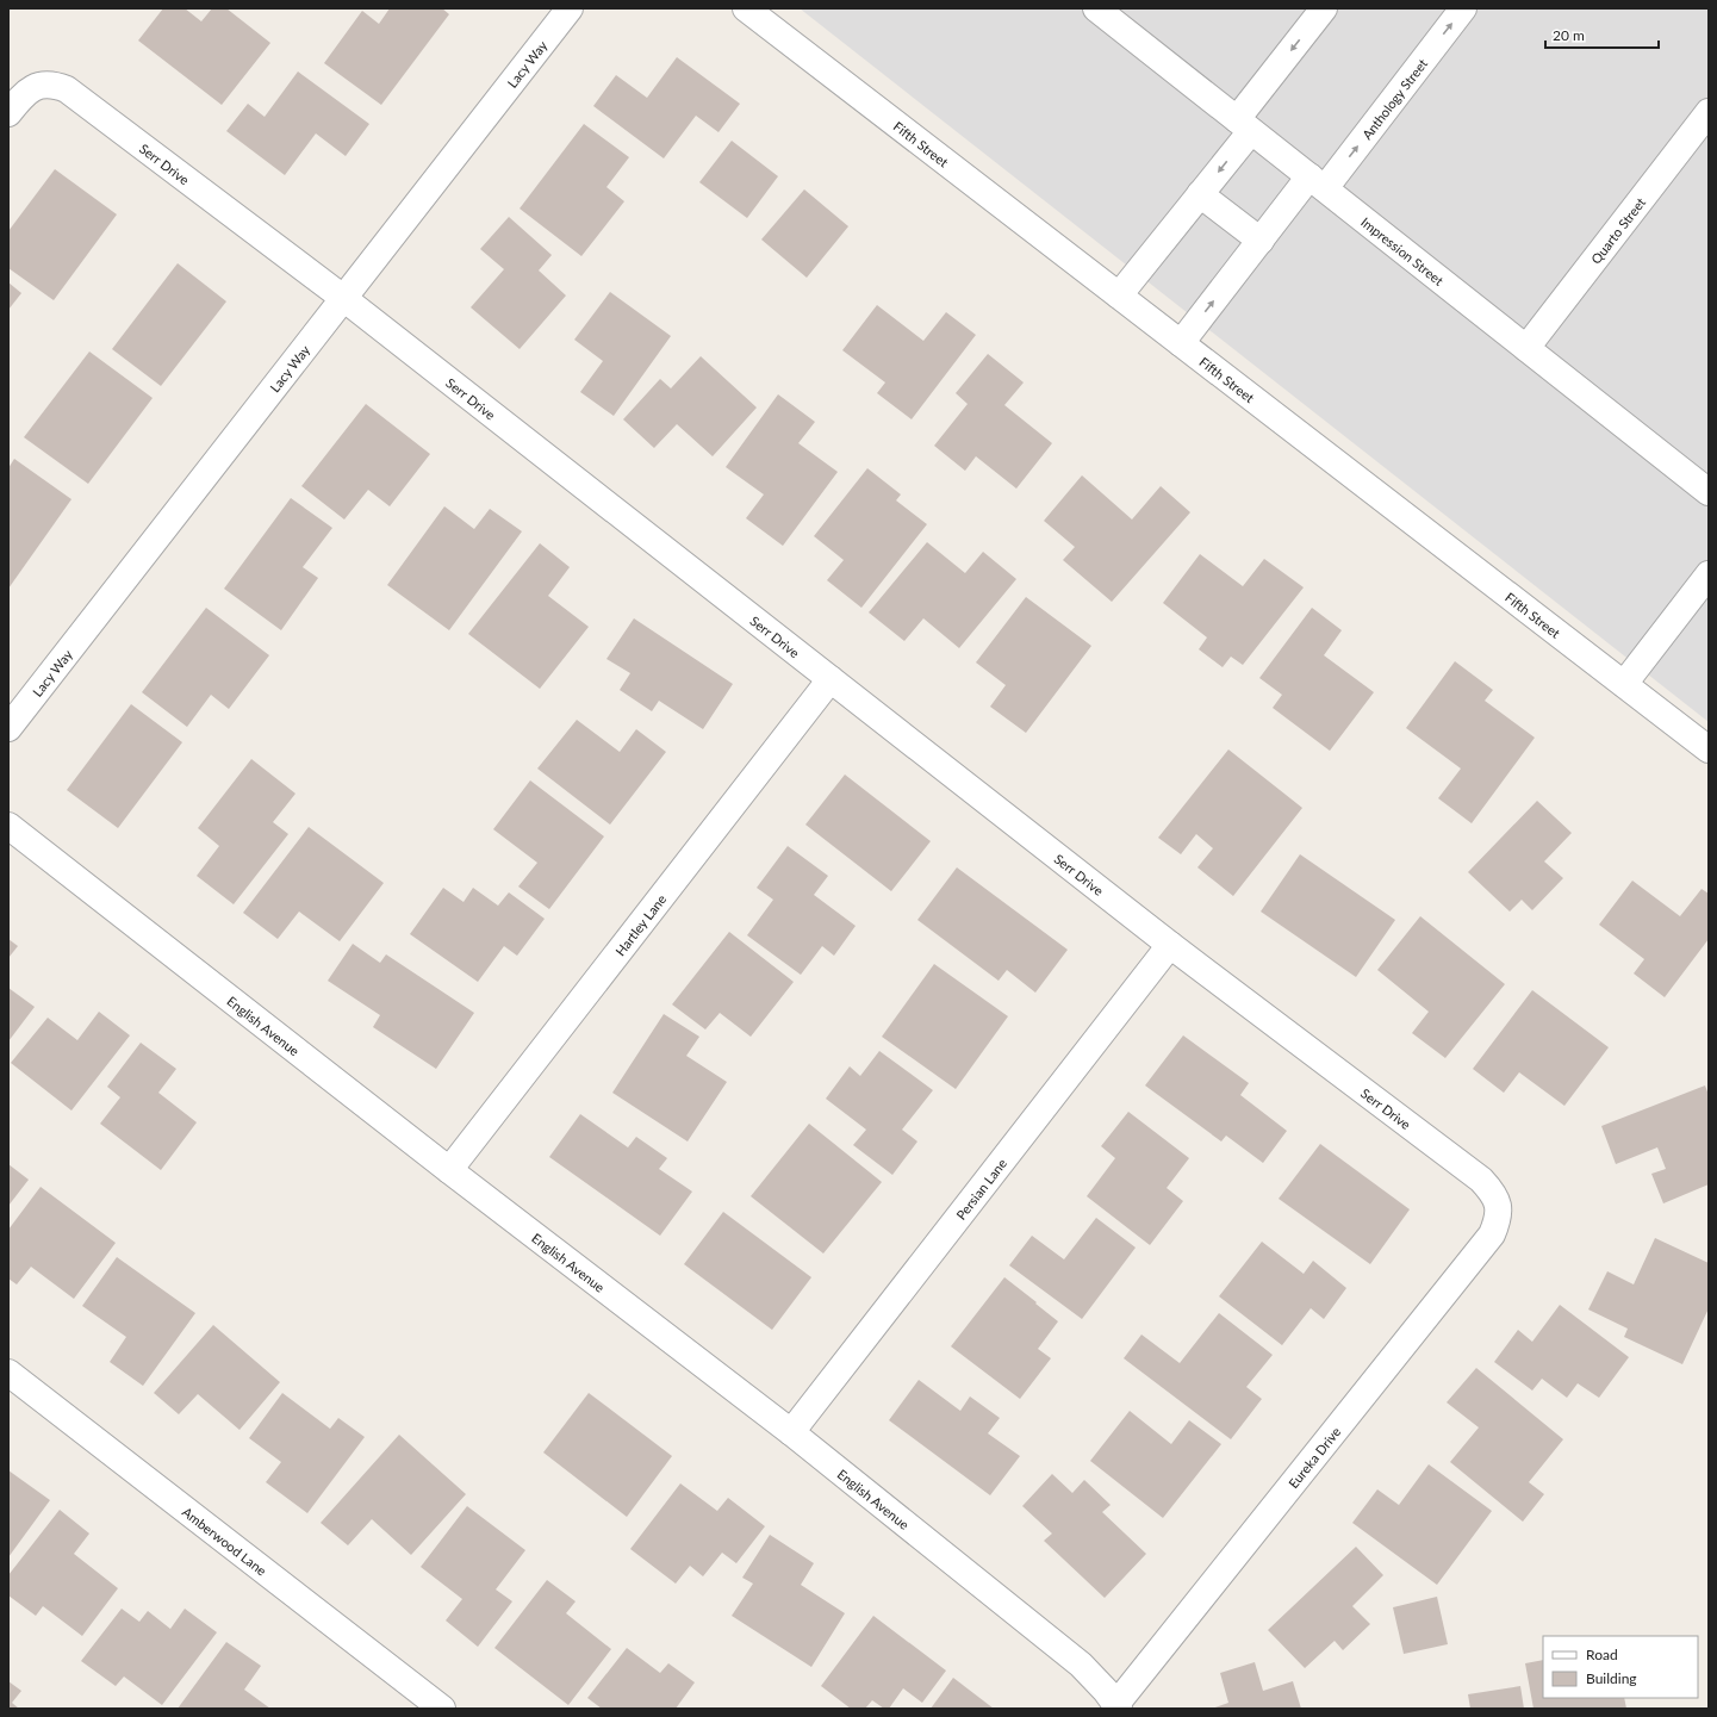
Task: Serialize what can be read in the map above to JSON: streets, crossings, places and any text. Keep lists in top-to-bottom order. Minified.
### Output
{"streets":{"street":["Lacy Way","Anthology Street","Fifth Street","Serr Drive","Quarto Street","Impression Street","Hartley Lane","English Avenue","Persian Lane","Eureka Drive","Amberwood Lane"]},"crossings":[["Lacy Way","Serr Drive"],["Anthology Street","Fifth Street"],["Anthology Street","Impression Street"],["Serr Drive","Hartley Lane"],["Serr Drive","Persian Lane"],["Serr Drive","Eureka Drive"],["Quarto Street","Impression Street"],["Hartley Lane","English Avenue"],["English Avenue","Persian Lane"],["English Avenue","Eureka Drive"]],"legend":["Road","Building"],"scale_bar":"20 m"}
